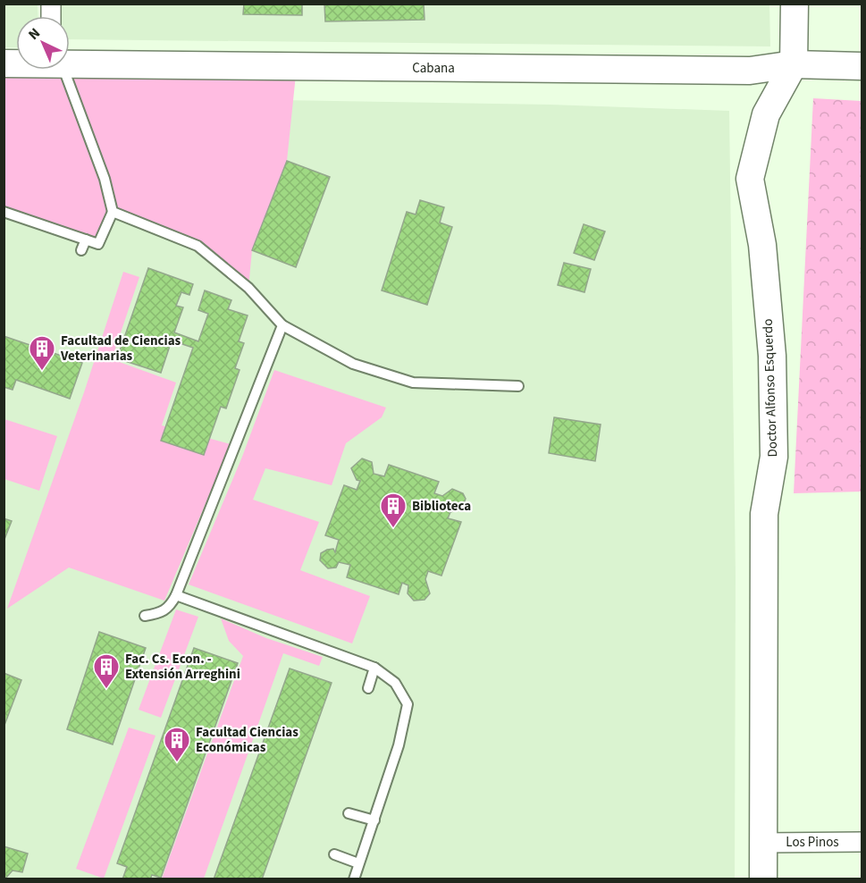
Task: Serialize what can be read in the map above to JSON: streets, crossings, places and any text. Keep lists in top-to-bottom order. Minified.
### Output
{"streets":{"street":["Cabana","Doctor Alfonso Esquerdo","Los Pinos"]},"crossings":[["Cabana","Doctor Alfonso Esquerdo"],["Doctor Alfonso Esquerdo","Los Pinos"]],"places":{"building":["Facultad de Ciencias Veterinarias","Biblioteca","Fac. Cs. Econ. - Extensión Arreghini","Facultad Ciencias Económicas"]},"north":"top left"}
